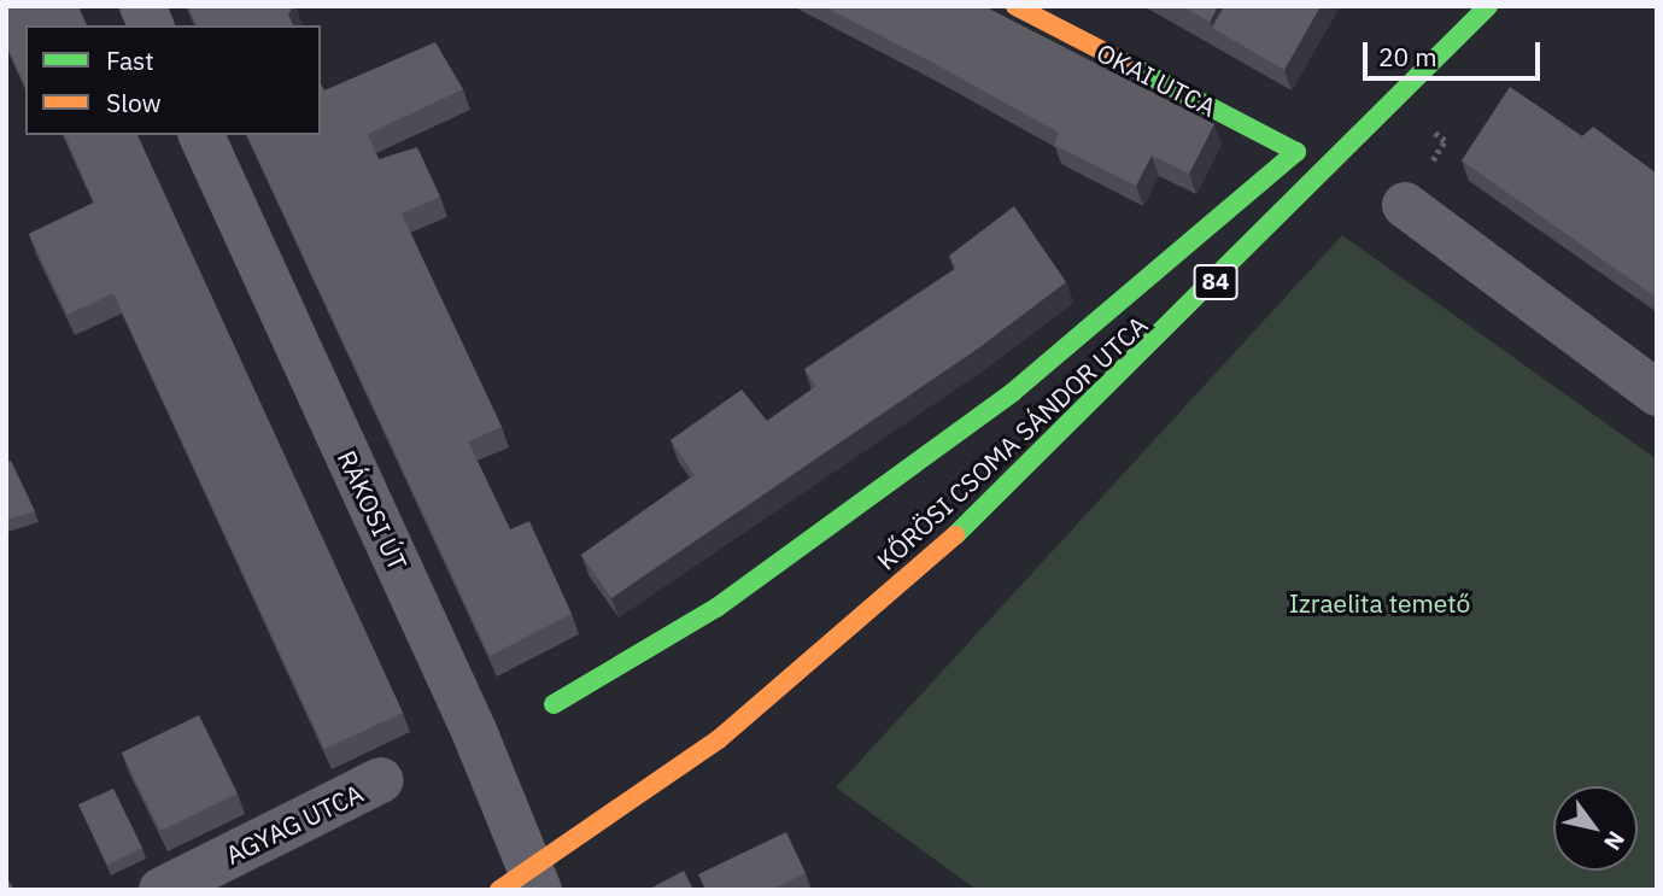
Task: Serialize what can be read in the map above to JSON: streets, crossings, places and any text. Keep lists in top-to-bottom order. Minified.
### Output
{"streets":{"main road":["OKAI UTCA","84","KŐRÖSI CSOMA SÁNDOR UTCA"],"street":["RÁKOSI ÚT","AGYAG UTCA"]},"crossings":[["OKAI UTCA","KŐRÖSI CSOMA SÁNDOR UTCA"],["KŐRÖSI CSOMA SÁNDOR UTCA","RÁKOSI ÚT"]],"parks":["Izraelita temető"],"legend":["Fast","Slow"],"scale_bar":"20 m","north":"bottom right"}
